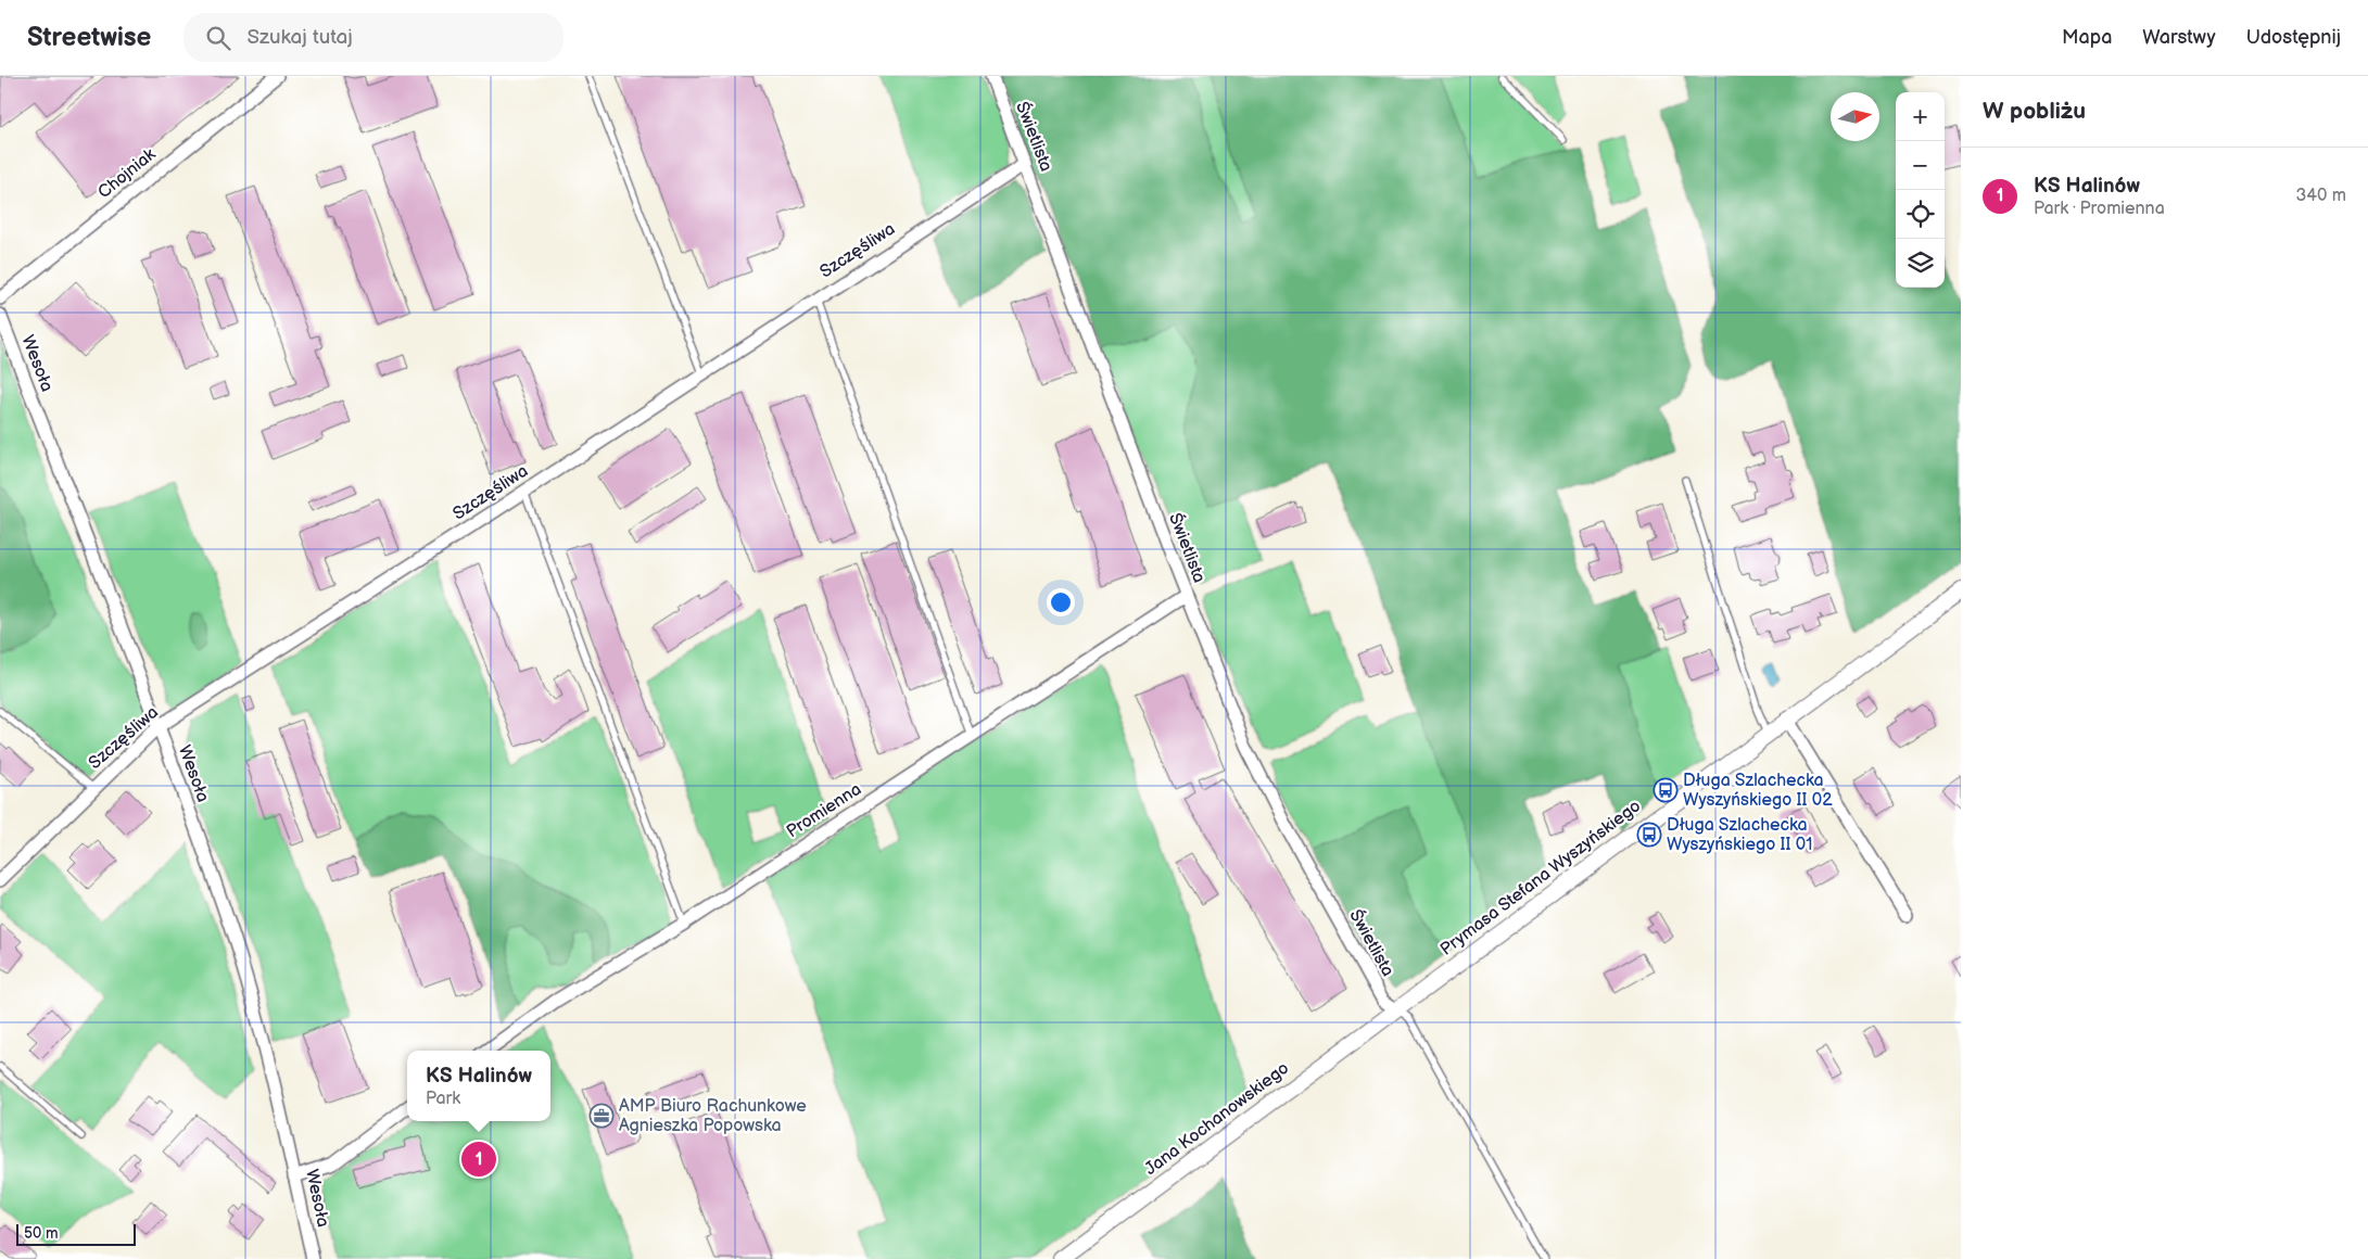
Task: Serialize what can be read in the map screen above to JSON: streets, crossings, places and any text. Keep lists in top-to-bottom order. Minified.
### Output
{"streets":{"street":["Świetlista","Chojniak","Szczęśliwa","Wesoła","Promienna","Prymasa Stefana Wyszyńskiego","Jana Kochanowskiego"]},"crossings":[["Świetlista","Szczęśliwa"],["Świetlista","Promienna"],["Świetlista","Prymasa Stefana Wyszyńskiego"],["Świetlista","Jana Kochanowskiego"],["Szczęśliwa","Wesoła"],["Prymasa Stefana Wyszyńskiego","Jana Kochanowskiego"]],"places":{"bus stop":["Długa Szlachecka Wyszyńskiego II 02","Długa Szlachecka Wyszyńskiego II 01"],"office":["AMP Biuro Rachunkowe Agnieszka Popowska"]},"scale_bar":"50 m","north":"right","page":{"header":"Streetwise","search":"Szukaj tutaj","nav":["Mapa","Warstwy","Udostępnij"],"heading":"W pobliżu","map_buttons":["+","−"],"list":[{"mark":"1","name":"KS Halinów","note":"Park · Promienna","value":"340 m"}],"popup":["KS Halinów","Park"],"pins":"1","scale":"50 m"}}
